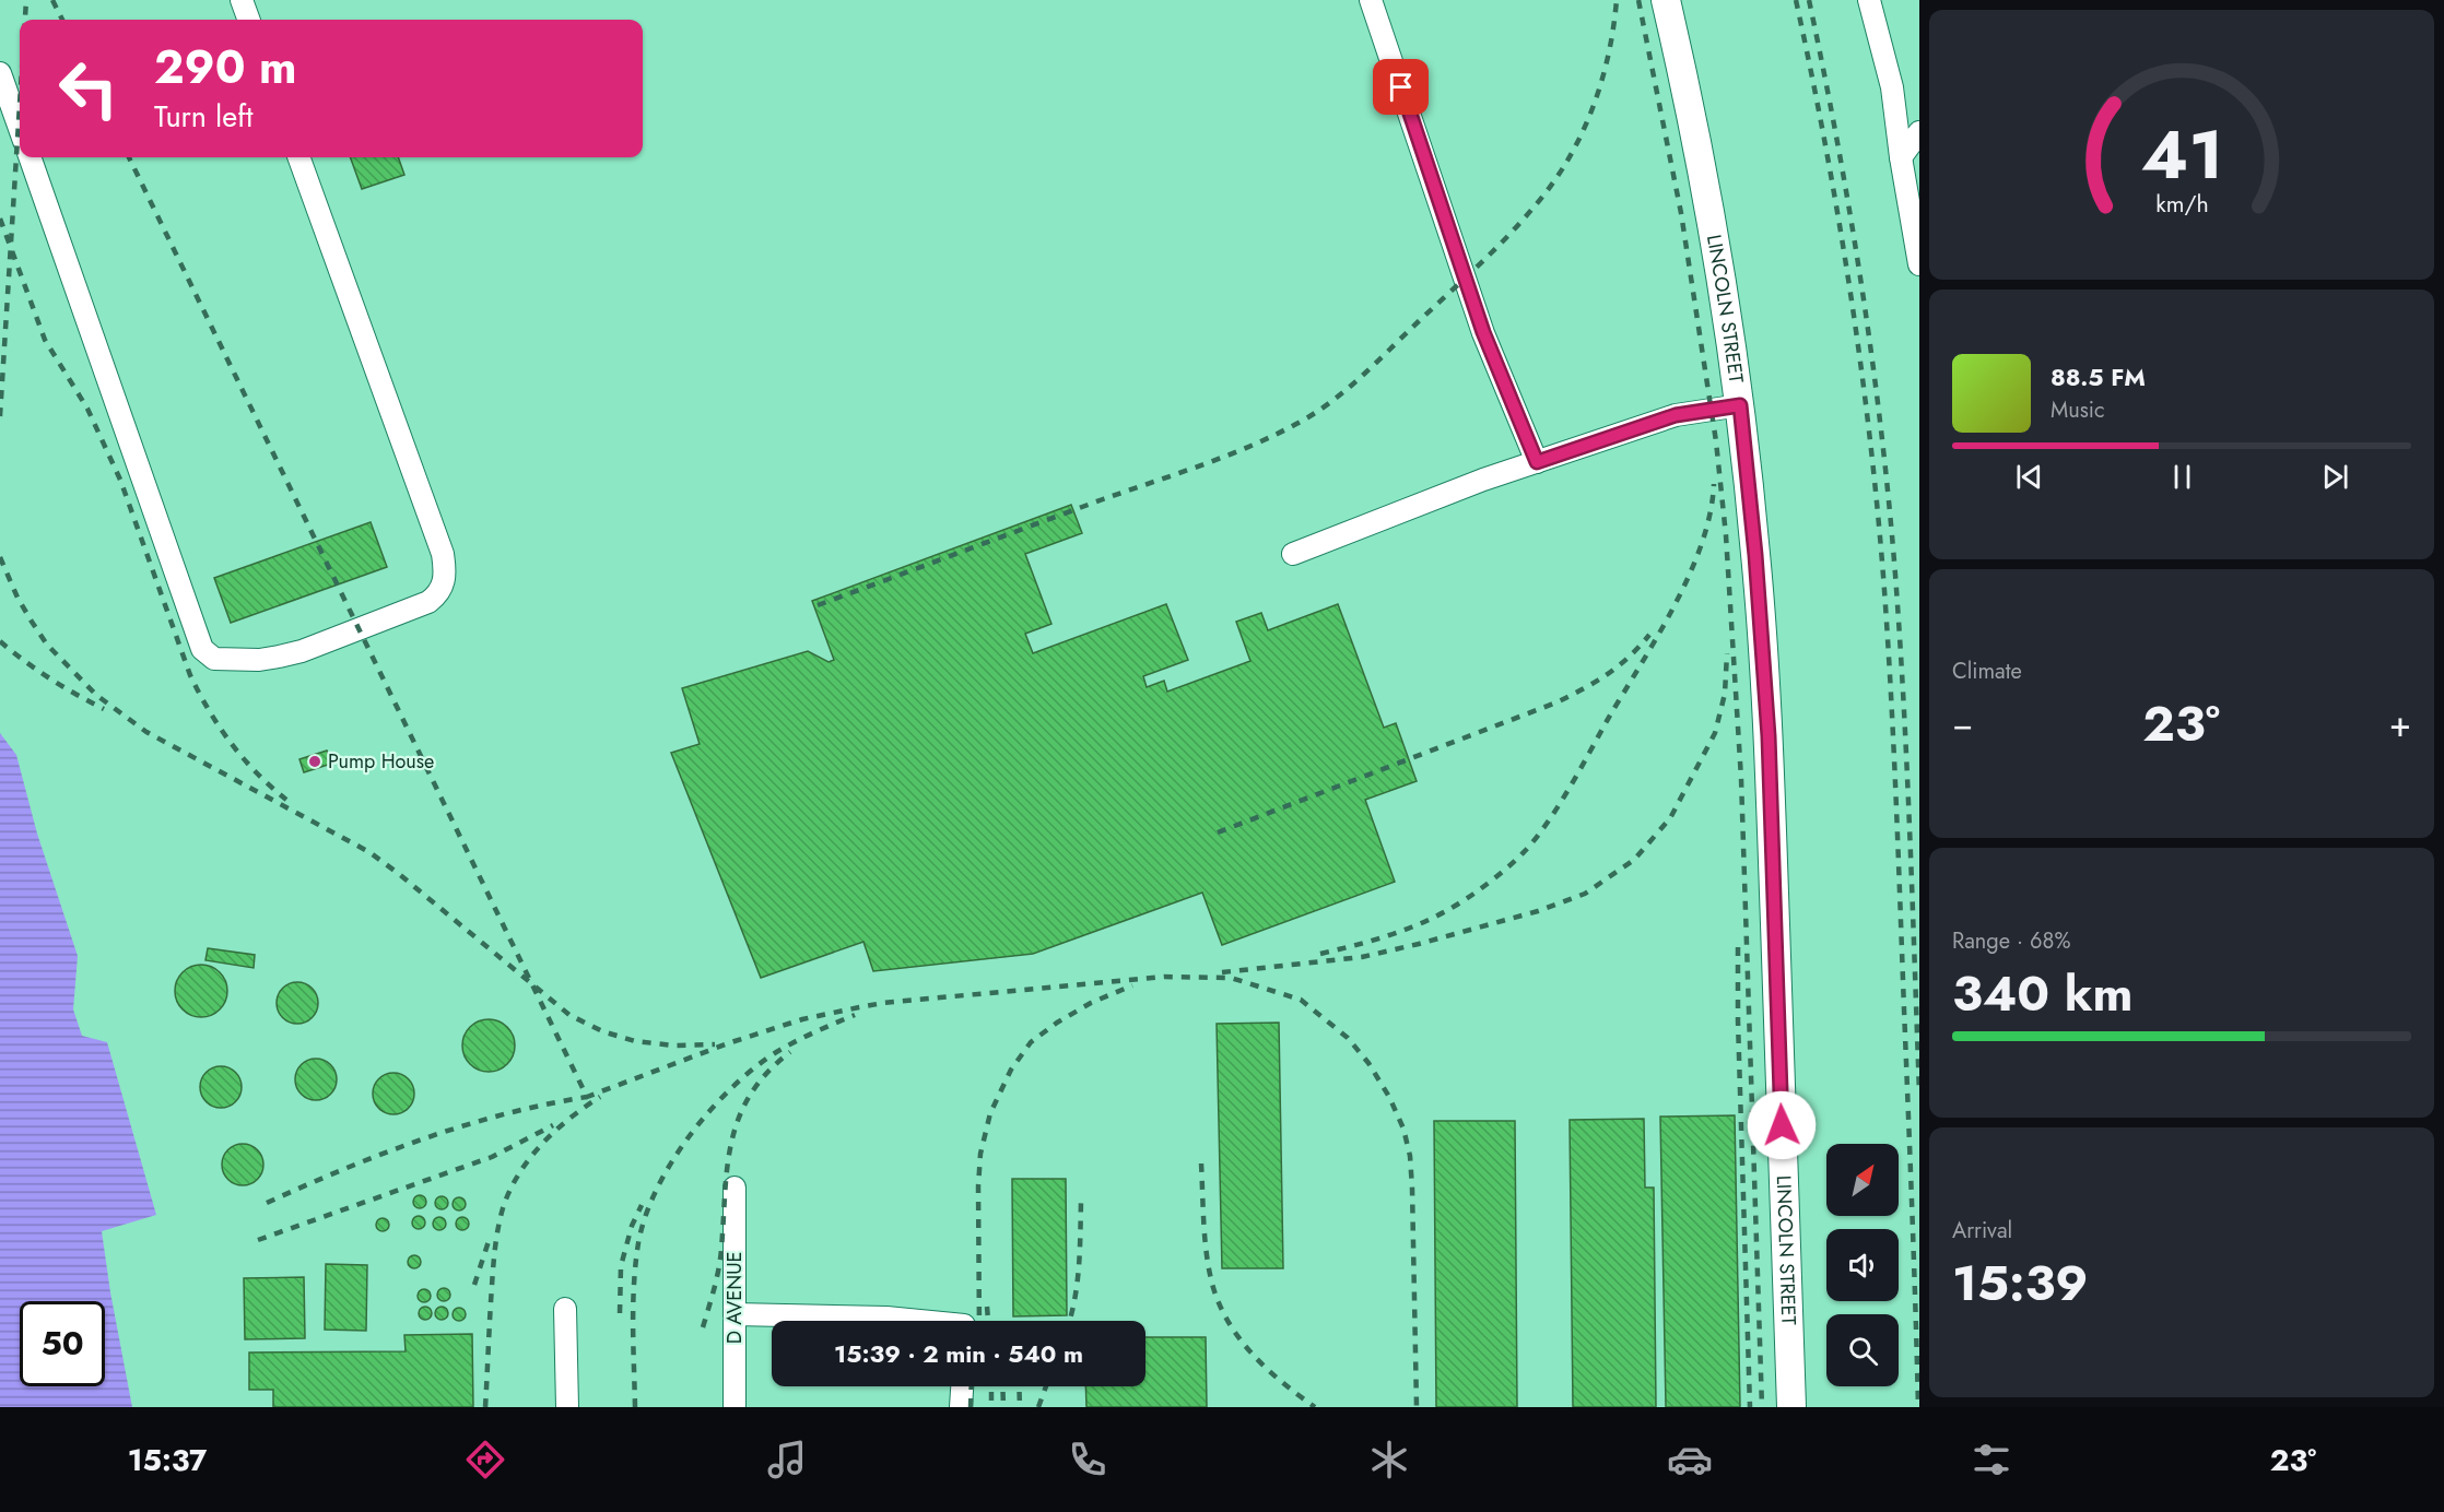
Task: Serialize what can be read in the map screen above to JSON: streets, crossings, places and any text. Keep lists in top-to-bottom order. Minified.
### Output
{"streets":{"main road":["LINCOLN STREET"],"street":["D AVENUE"]},"places":["Pump House"],"north":"top right","page":{"turn":["290 m","Turn left"],"song":["88.5 FM","Music"],"tile":["Climate",["Range · 68%","340 km"],["Arrival","15:39"]],"heat":["−","23°","+"],"limit":"50","trip":"15:39 · 2 min · 540 m","tabs":["15:37","23°"],"gauge":["41","km/h"]}}
